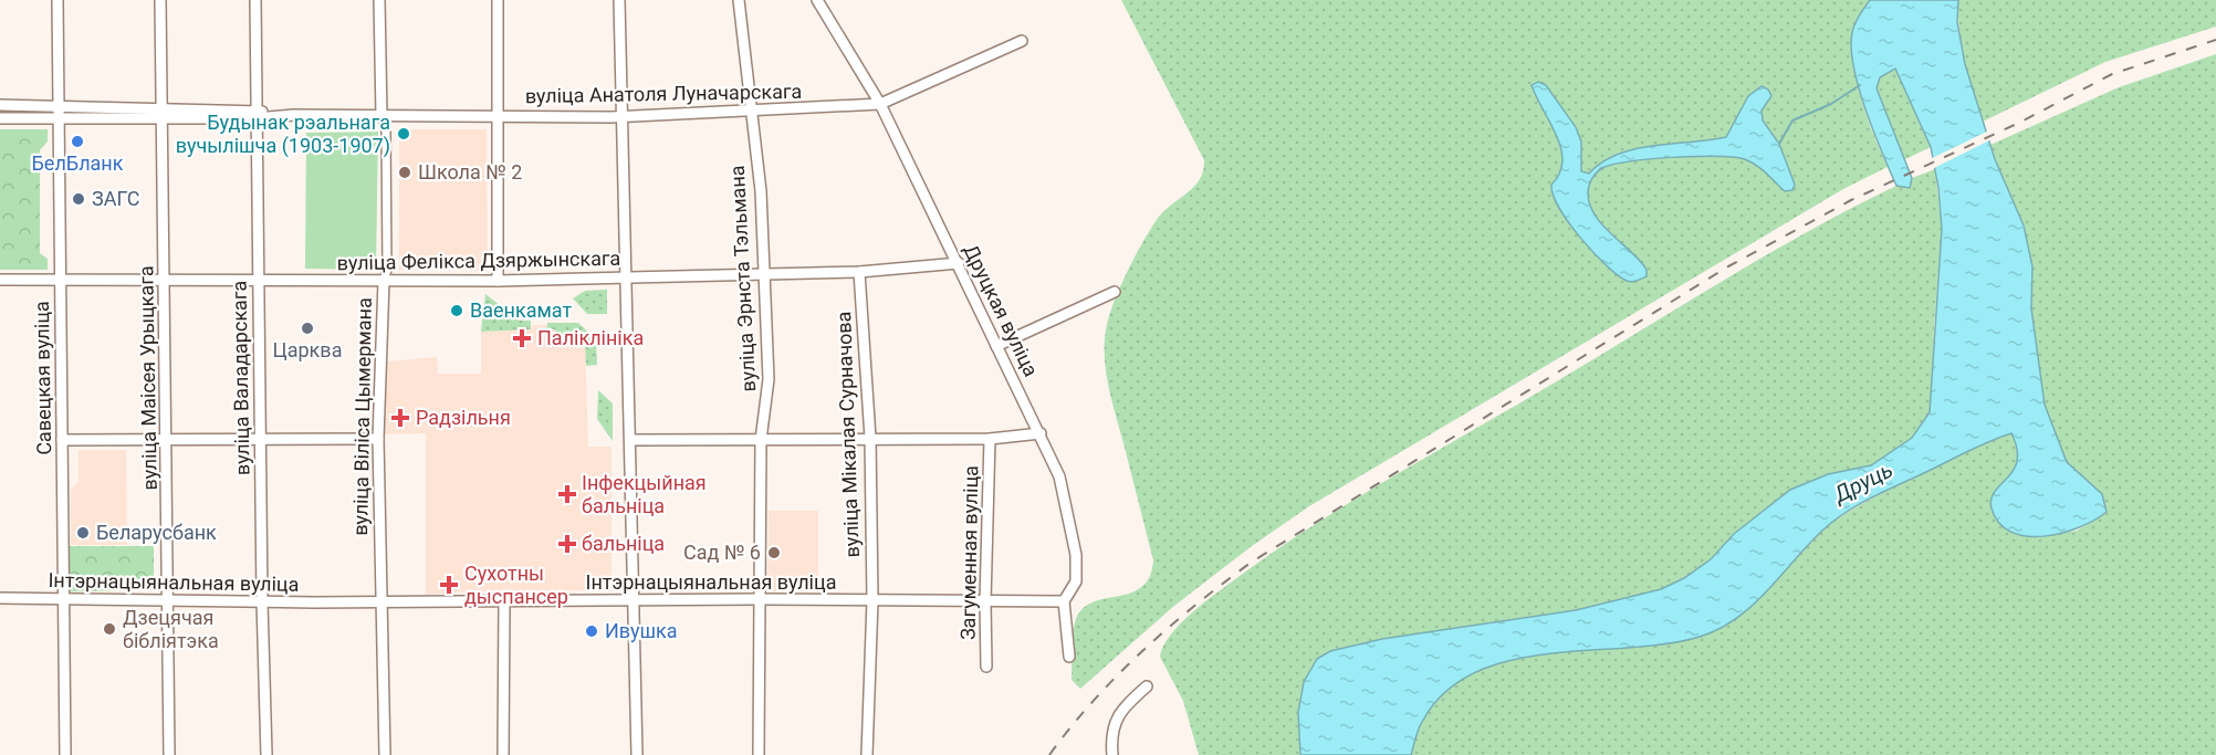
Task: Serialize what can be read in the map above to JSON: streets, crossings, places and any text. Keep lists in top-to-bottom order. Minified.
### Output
{"streets":{"street":["вуліца Анатоля Луначарскага","вуліца Фелікса Дзяржынскага","вуліца Эрнста Тэльмана","Друцкая вуліца","Савецкая вуліца","вуліца Маісея Урыцкага","вуліца Валадарскага","вуліца Віліса Цымермана","вуліца Мікалая Сурначова","Загуменная вуліца","Інтэрнацыянальная вуліца"]},"crossings":[["вуліца Анатоля Луначарскага","вуліца Эрнста Тэльмана"],["вуліца Анатоля Луначарскага","Друцкая вуліца"],["вуліца Анатоля Луначарскага","Савецкая вуліца"],["вуліца Анатоля Луначарскага","вуліца Маісея Урыцкага"],["вуліца Анатоля Луначарскага","вуліца Валадарскага"],["вуліца Анатоля Луначарскага","вуліца Віліса Цымермана"],["вуліца Фелікса Дзяржынскага","вуліца Эрнста Тэльмана"],["вуліца Фелікса Дзяржынскага","Друцкая вуліца"],["вуліца Фелікса Дзяржынскага","Савецкая вуліца"],["вуліца Фелікса Дзяржынскага","вуліца Маісея Урыцкага"],["вуліца Фелікса Дзяржынскага","вуліца Валадарскага"],["вуліца Фелікса Дзяржынскага","вуліца Віліса Цымермана"],["вуліца Фелікса Дзяржынскага","вуліца Мікалая Сурначова"],["вуліца Эрнста Тэльмана","Інтэрнацыянальная вуліца"],["Друцкая вуліца","Інтэрнацыянальная вуліца"],["Савецкая вуліца","Інтэрнацыянальная вуліца"],["вуліца Маісея Урыцкага","Інтэрнацыянальная вуліца"],["вуліца Валадарскага","Інтэрнацыянальная вуліца"],["вуліца Віліса Цымермана","Інтэрнацыянальная вуліца"],["вуліца Мікалая Сурначова","Інтэрнацыянальная вуліца"],["Загуменная вуліца","Інтэрнацыянальная вуліца"]],"water":["Друць"],"places":{"other":["Будынак рэальнага вучылішча (1903-1907)","БелБланк","Школа № 2","ЗАГС","Ваенкамат","Царква","Беларусбанк","Сад № 6","Дзецячая бібліятэка","Ивушка"],"health":["Паліклініка","Радзільня","Інфекцыйная бальніца","бальніца","Сухотны дыспансер"]}}
